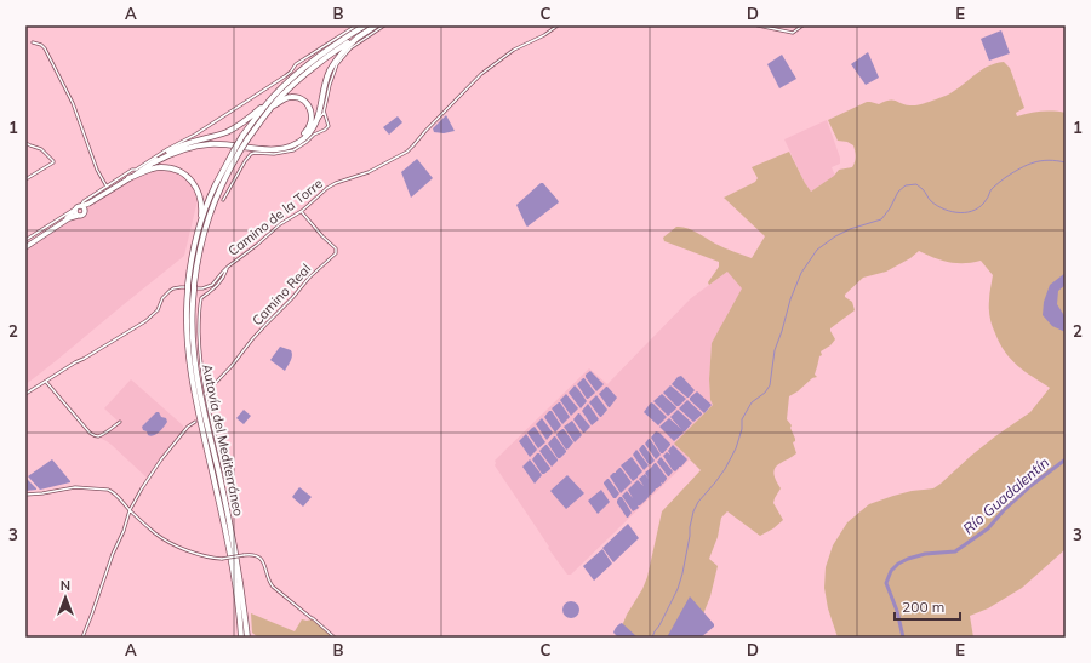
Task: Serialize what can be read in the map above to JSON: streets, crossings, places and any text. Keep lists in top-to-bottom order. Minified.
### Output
{"streets":{"highway":["Autovía del Mediterráneo"],"street":["Camino de la Torre","Camino Real"]},"crossings":[["Camino de la Torre","Camino Real"]],"water":["Río Guadalentín"],"scale_bar":"200 m","north":"top","grid":{"columns":["A","B","C","D","E"],"rows":["1","2","3"]}}
